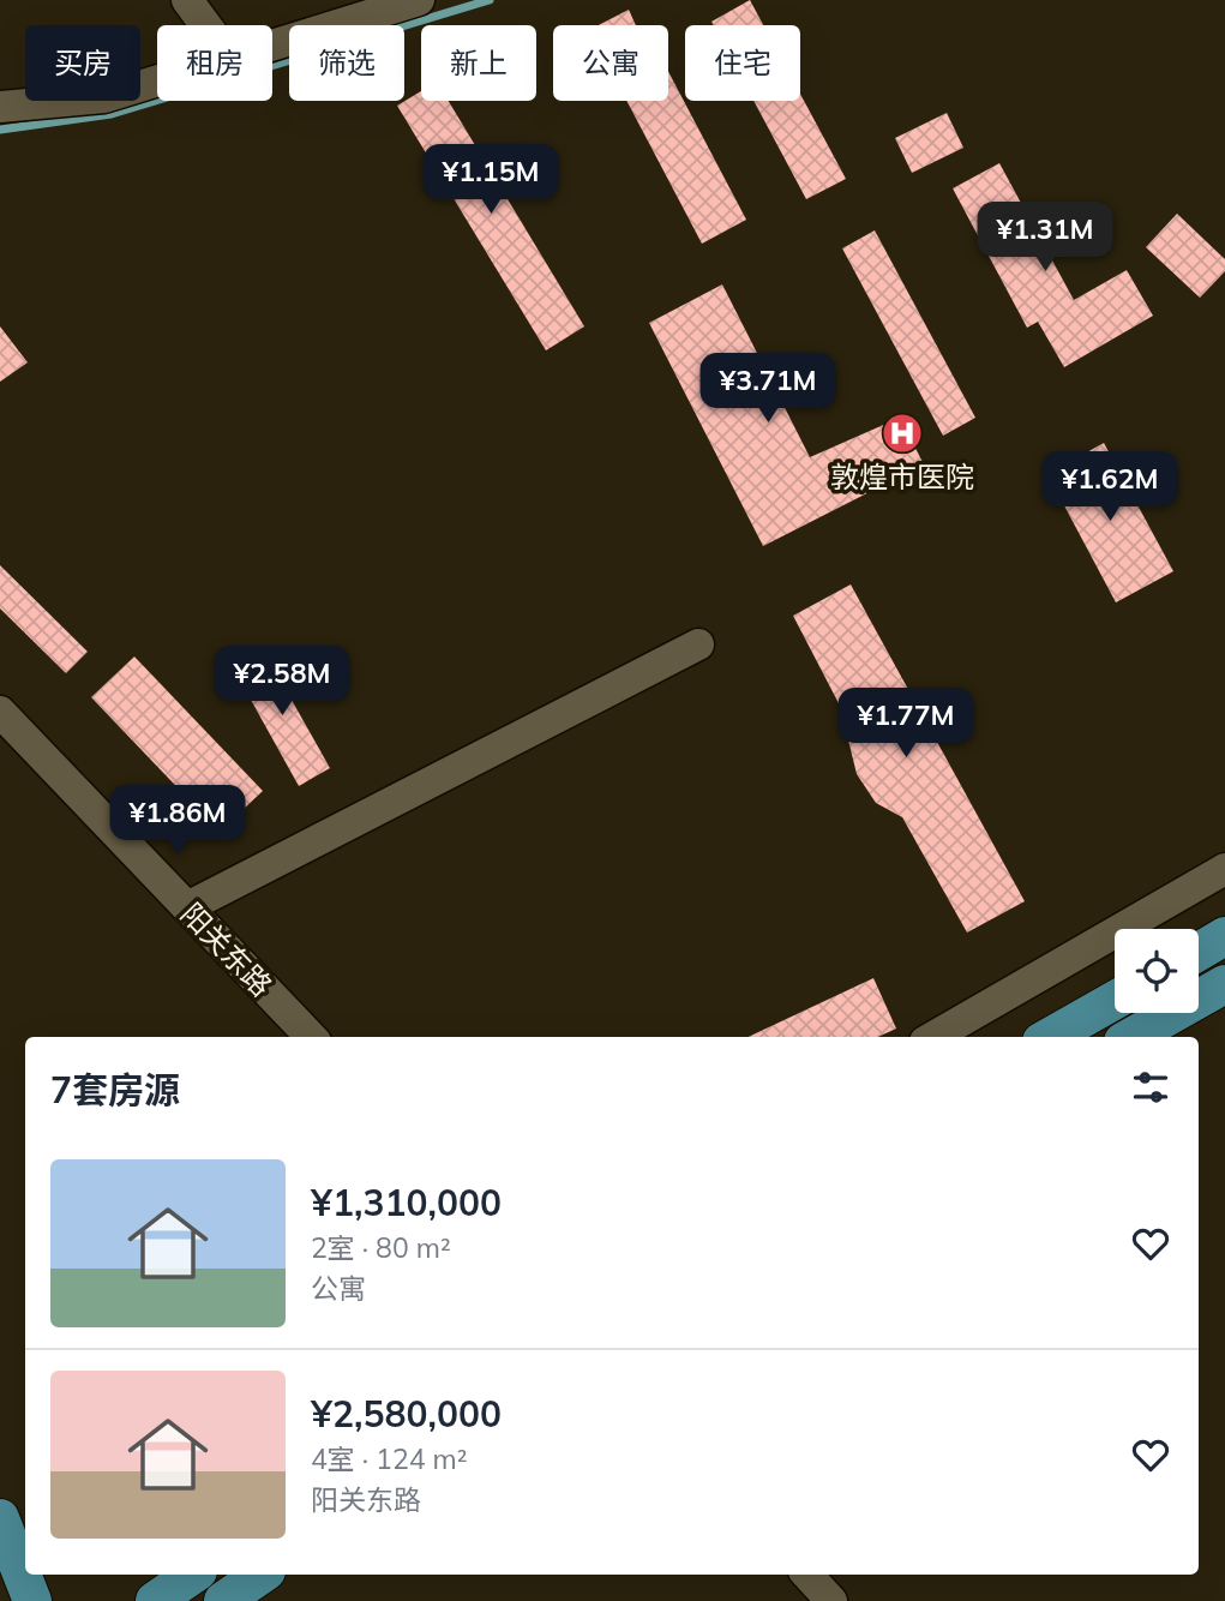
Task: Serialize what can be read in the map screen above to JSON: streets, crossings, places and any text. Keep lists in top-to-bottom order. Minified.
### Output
{"streets":{"street":["阳关东路"]},"places":{"hospital":["敦煌市医院"]},"page":{"chip":["买房","租房","筛选","新上","公寓","住宅"],"price":["¥1.15M","¥1.31M","¥3.71M","¥1.62M","¥2.58M","¥1.77M","¥1.86M"],"heading":"7套房源","list":[{"name":"¥1,310,000","note":"2室 · 80 m² · 公寓"},{"name":"¥2,580,000","note":"4室 · 124 m² · 阳关东路"}]}}
